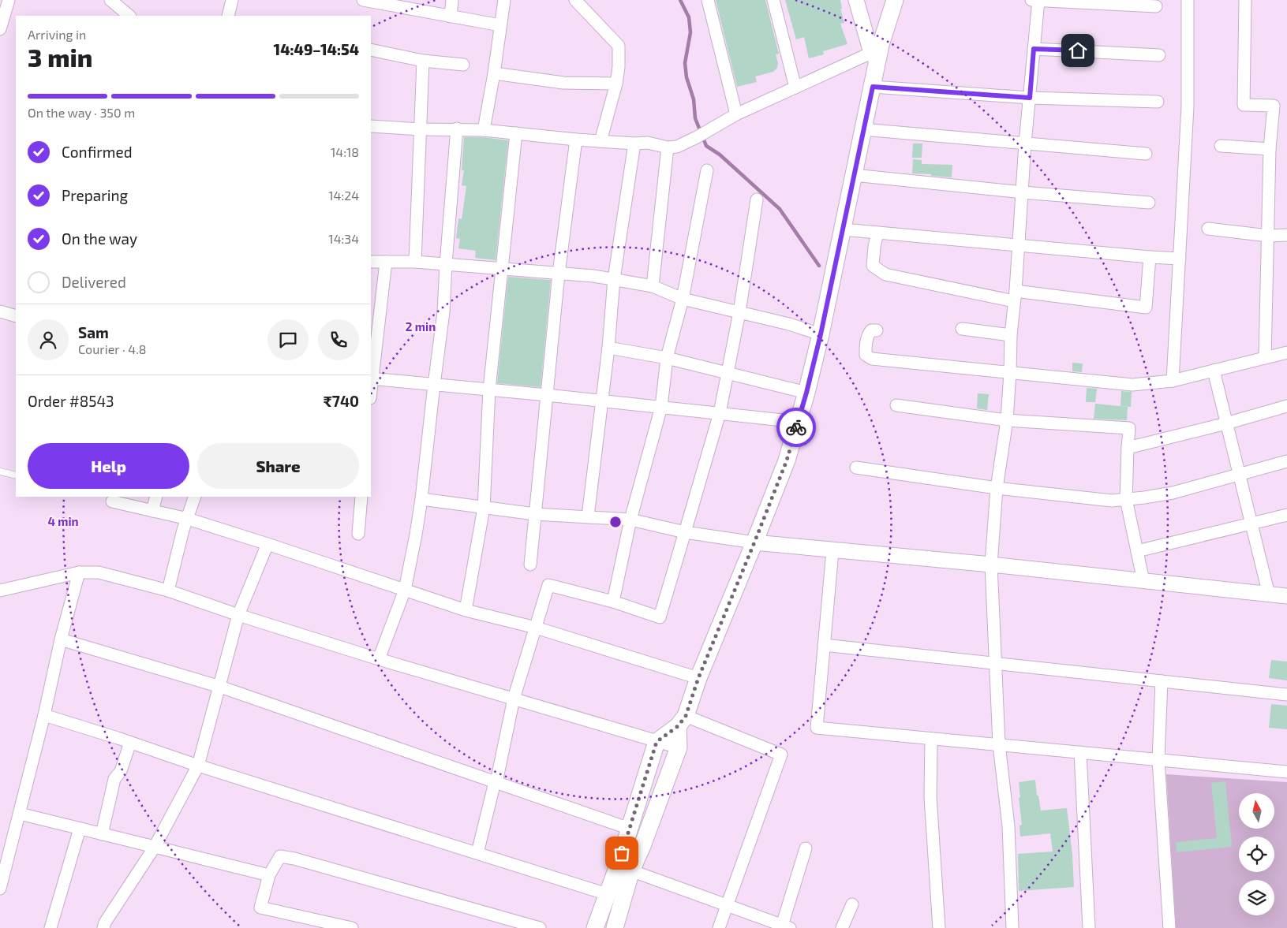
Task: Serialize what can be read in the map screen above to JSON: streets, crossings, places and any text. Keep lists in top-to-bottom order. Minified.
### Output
{"north":"top","page":{"heading":["3 min","Arriving in","14:49–14:54"],"panel":["Sam","Courier · 4.8","Order #8543","₹740"],"bar":"On the way · 350 m","list":[["Confirmed","14:18"],["Preparing","14:24"],["On the way","14:34"],"Delivered"],"buttons":["Help","Share"]},"rings":["2 min","4 min"]}
